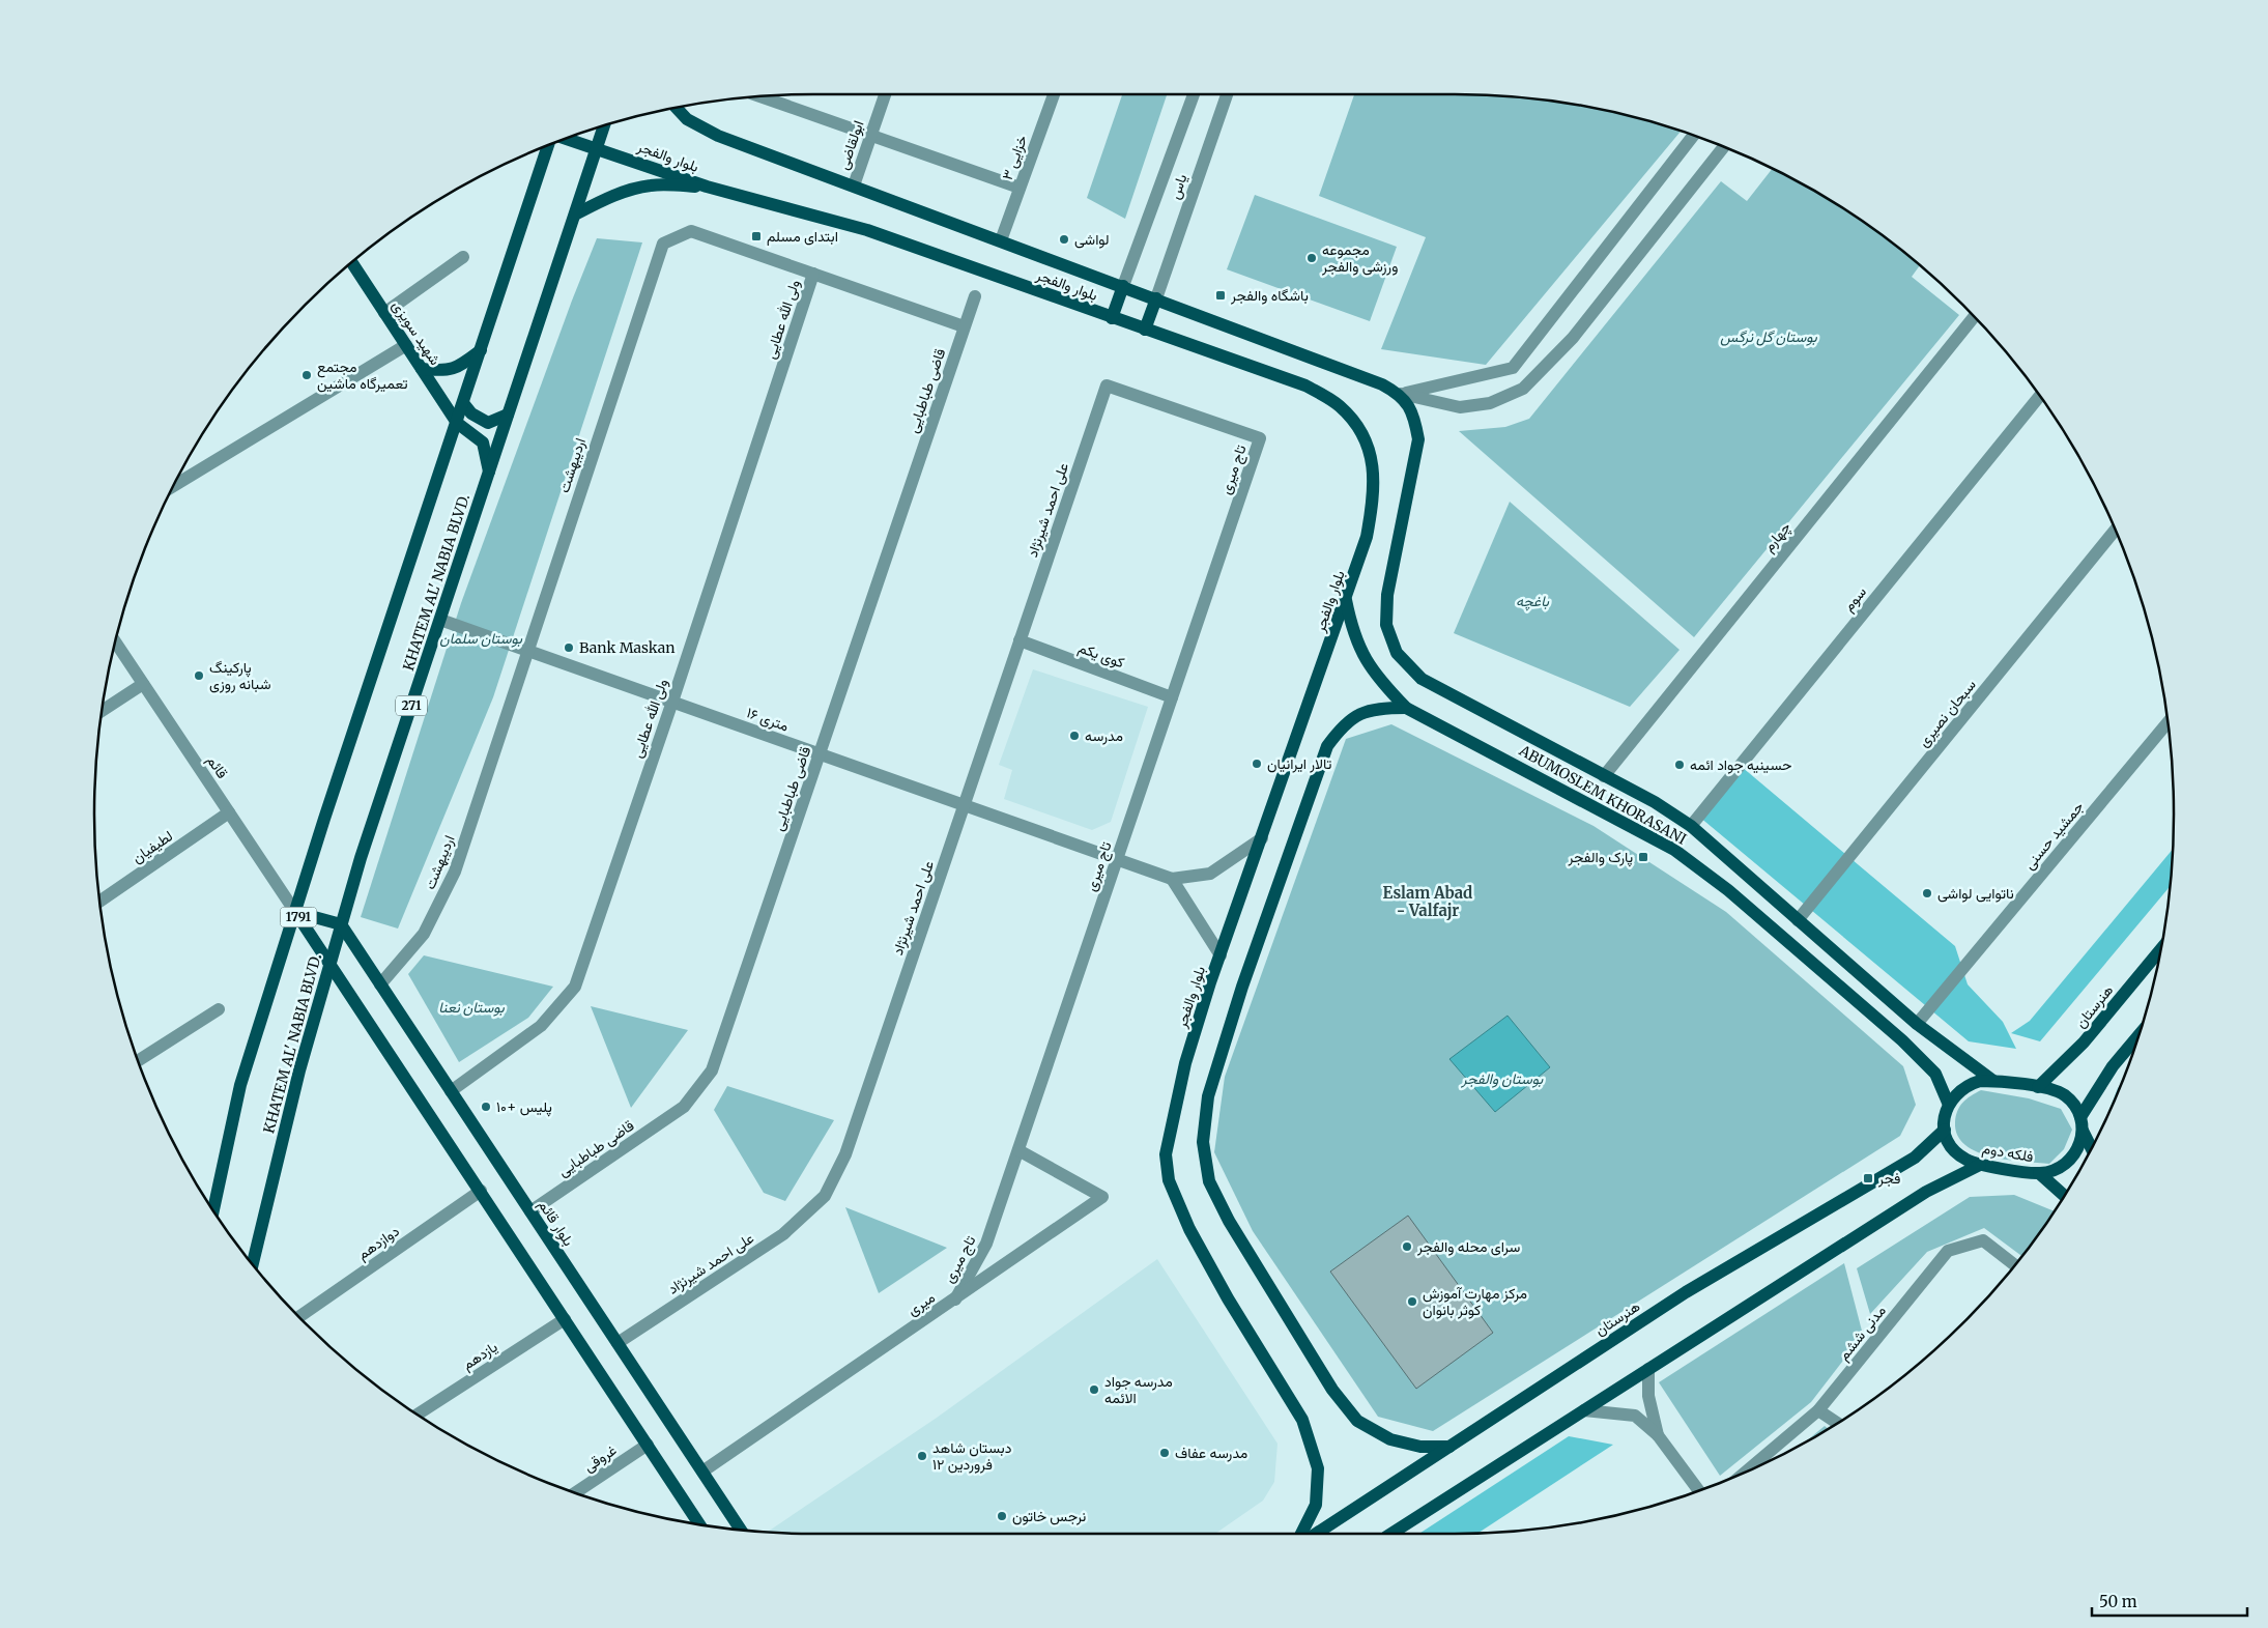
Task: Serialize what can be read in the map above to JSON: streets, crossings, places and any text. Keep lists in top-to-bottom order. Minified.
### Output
{"streets":{"main road":["بلوار والفجر","شهید سویزی","KHATEM AL' NABIA BLVD.","271","ABUMOSLEM KHORASANI","1791","هنرستان","فلکه دوم","بلوار قائم"],"street":["ابولقاضی","خزایی ۳","یاس","ولی الله عطایی","قاضی طباطبایی","اردیبهشت","تاج میری","علی احمد شیرنژاد","چهارم","سوم","کوی یکم","سبحان نصیری","۱۶ متری","قائم","جمشید حسنی","لطیفیان","دوازدهم","میری","مدنی ششم","یازدهم","غروقی"]},"crossings":[["ابولقاضی","بلوار والفجر"],["بلوار والفجر","خزایی ۳"],["بلوار والفجر","یاس"],["بلوار والفجر","KHATEM AL' NABIA BLVD."],["بلوار والفجر","ABUMOSLEM KHORASANI"],["ولی الله عطایی","اردیبهشت"],["ولی الله عطایی","۱۶ متری"],["ولی الله عطایی","بلوار قائم"],["شهید سویزی","KHATEM AL' NABIA BLVD."],["قاضی طباطبایی","اردیبهشت"],["قاضی طباطبایی","۱۶ متری"],["قاضی طباطبایی","بلوار قائم"],["اردیبهشت","۱۶ متری"],["اردیبهشت","بلوار قائم"],["تاج میری","علی احمد شیرنژاد"],["تاج میری","کوی یکم"],["تاج میری","۱۶ متری"],["تاج میری","میری"],["علی احمد شیرنژاد","کوی یکم"],["علی احمد شیرنژاد","۱۶ متری"],["علی احمد شیرنژاد","بلوار قائم"],["چهارم","ABUMOSLEM KHORASANI"],["KHATEM AL' NABIA BLVD.","۱۶ متری"],["KHATEM AL' NABIA BLVD.","قائم"],["KHATEM AL' NABIA BLVD.","1791"],["KHATEM AL' NABIA BLVD.","بلوار قائم"],["سوم","ABUMOSLEM KHORASANI"],["سبحان نصیری","ABUMOSLEM KHORASANI"],["قائم","لطیفیان"],["قائم","1791"],["ABUMOSLEM KHORASANI","جمشید حسنی"],["ABUMOSLEM KHORASANI","هنرستان"],["ABUMOSLEM KHORASANI","فلکه دوم"],["1791","بلوار قائم"],["1791","دوازدهم"],["1791","یازدهم"],["1791","غروقی"],["هنرستان","فلکه دوم"],["بلوار قائم","میری"]],"districts":["Eslam Abad - Valfajr"],"parks":["بوستان گل نرگس","باغچه","بوستان سلمان","بوستان نعنا","بوستان والفجر"],"places":{"transit":["ابتدای مسلم","باشگاه والفجر","پارک والفجر","فجر"],"other":["لواشی","مجموعه ورزشی والفجر","مجتمع تعمیرگاه ماشین","Bank Maskan","پارکینگ شبانه روزی","مدرسه","تالار ایرانیان","حسینیه جواد ائمه","ناتوایی لواشی","پلیس +۱۰","سرای محله والفجر","مرکز مهارت آموزش کوثر بانوان","مدرسه جواد الائمه","مدرسه عفاف","دبستان شاهد ۱۲ فروردین","نرجس خاتون"]},"scale_bar":"50 m"}
